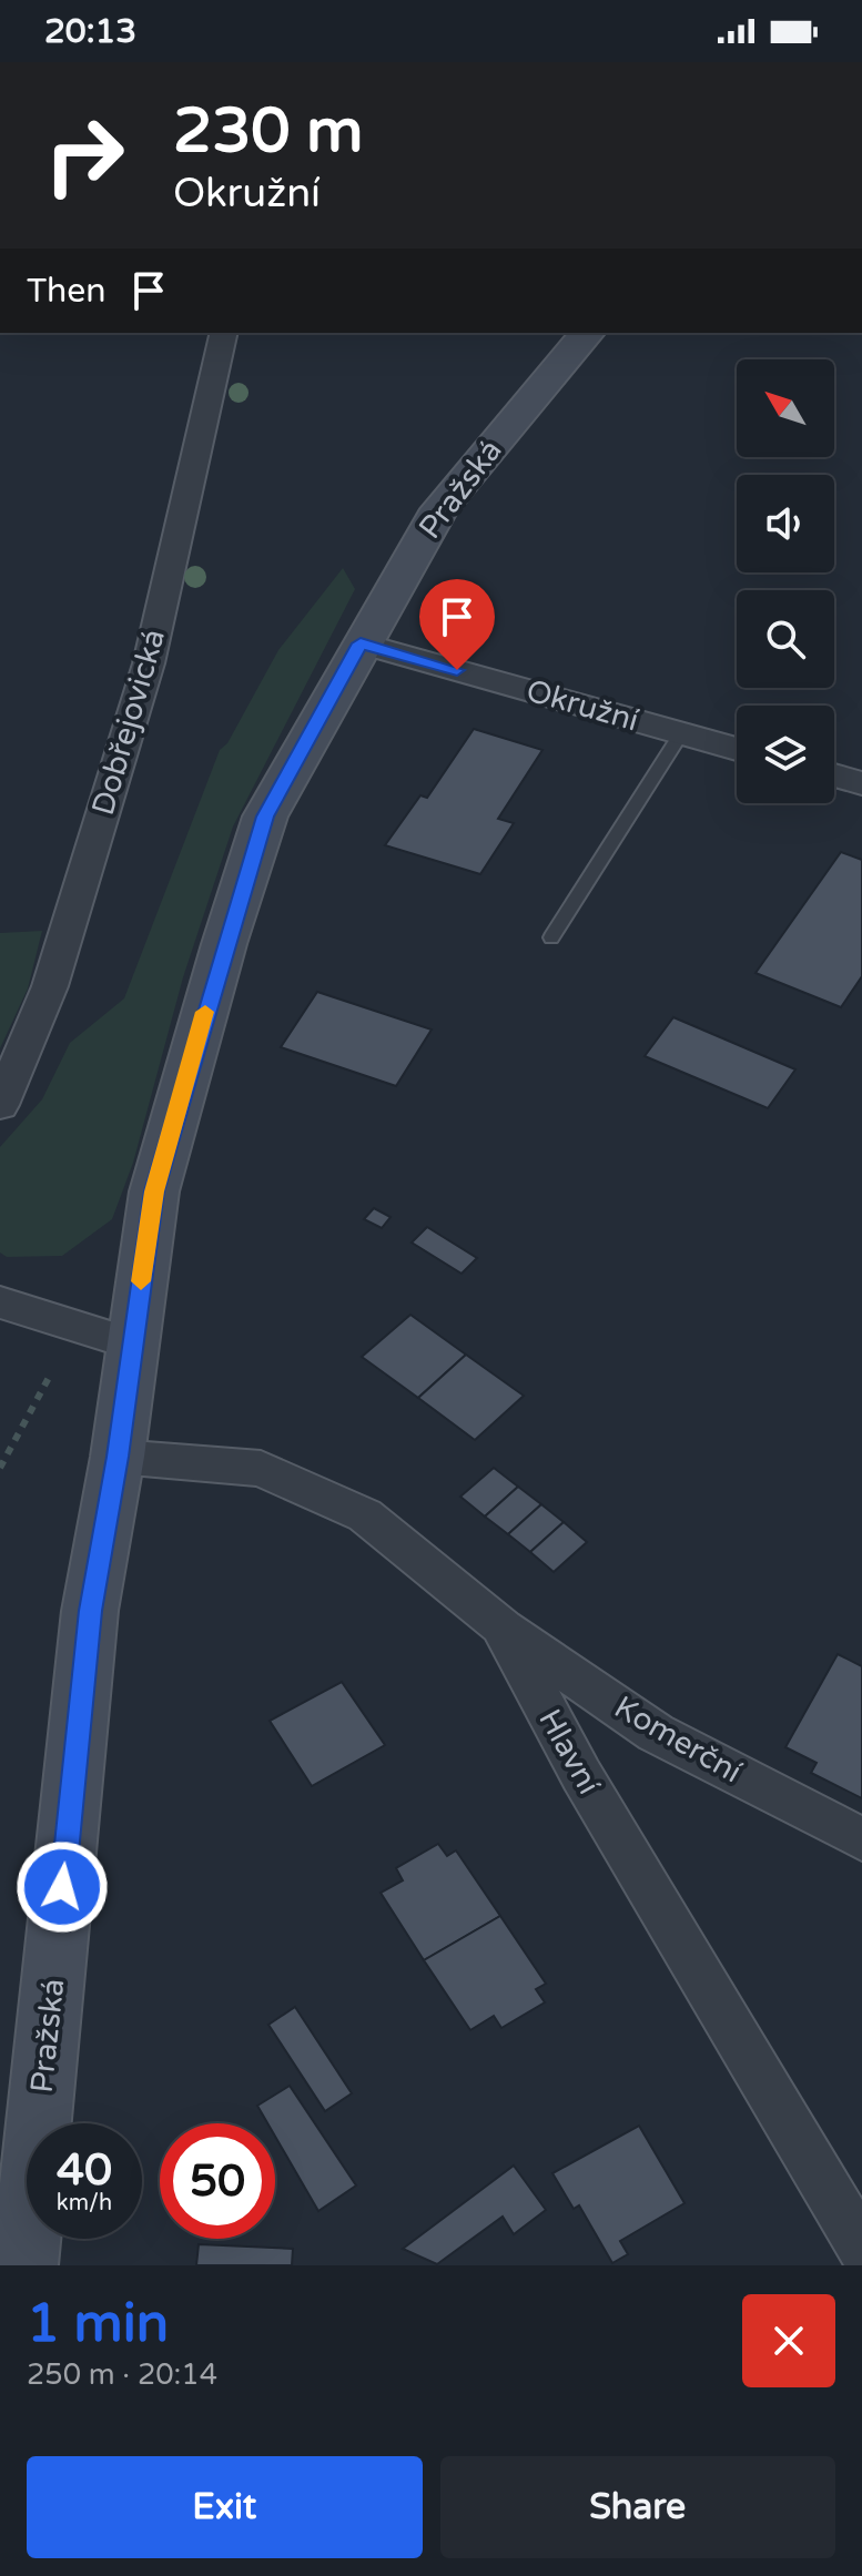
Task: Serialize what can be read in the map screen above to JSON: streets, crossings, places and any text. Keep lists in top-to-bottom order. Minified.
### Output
{"streets":{"main road":["Pražská"],"street":["Okružní","Dobřejovická","Komerční","Hlavní"]},"crossings":[["Pražská","Okružní"],["Pražská","Hlavní"],["Komerční","Hlavní"]],"north":"top left","page":{"status":"20:13","turn":["230 m","Okružní"],"then":"Then","speed":"40 km/h","limit":"50","heading":["1 min","250 m · 20:14"],"buttons":["Exit","Share"]}}
